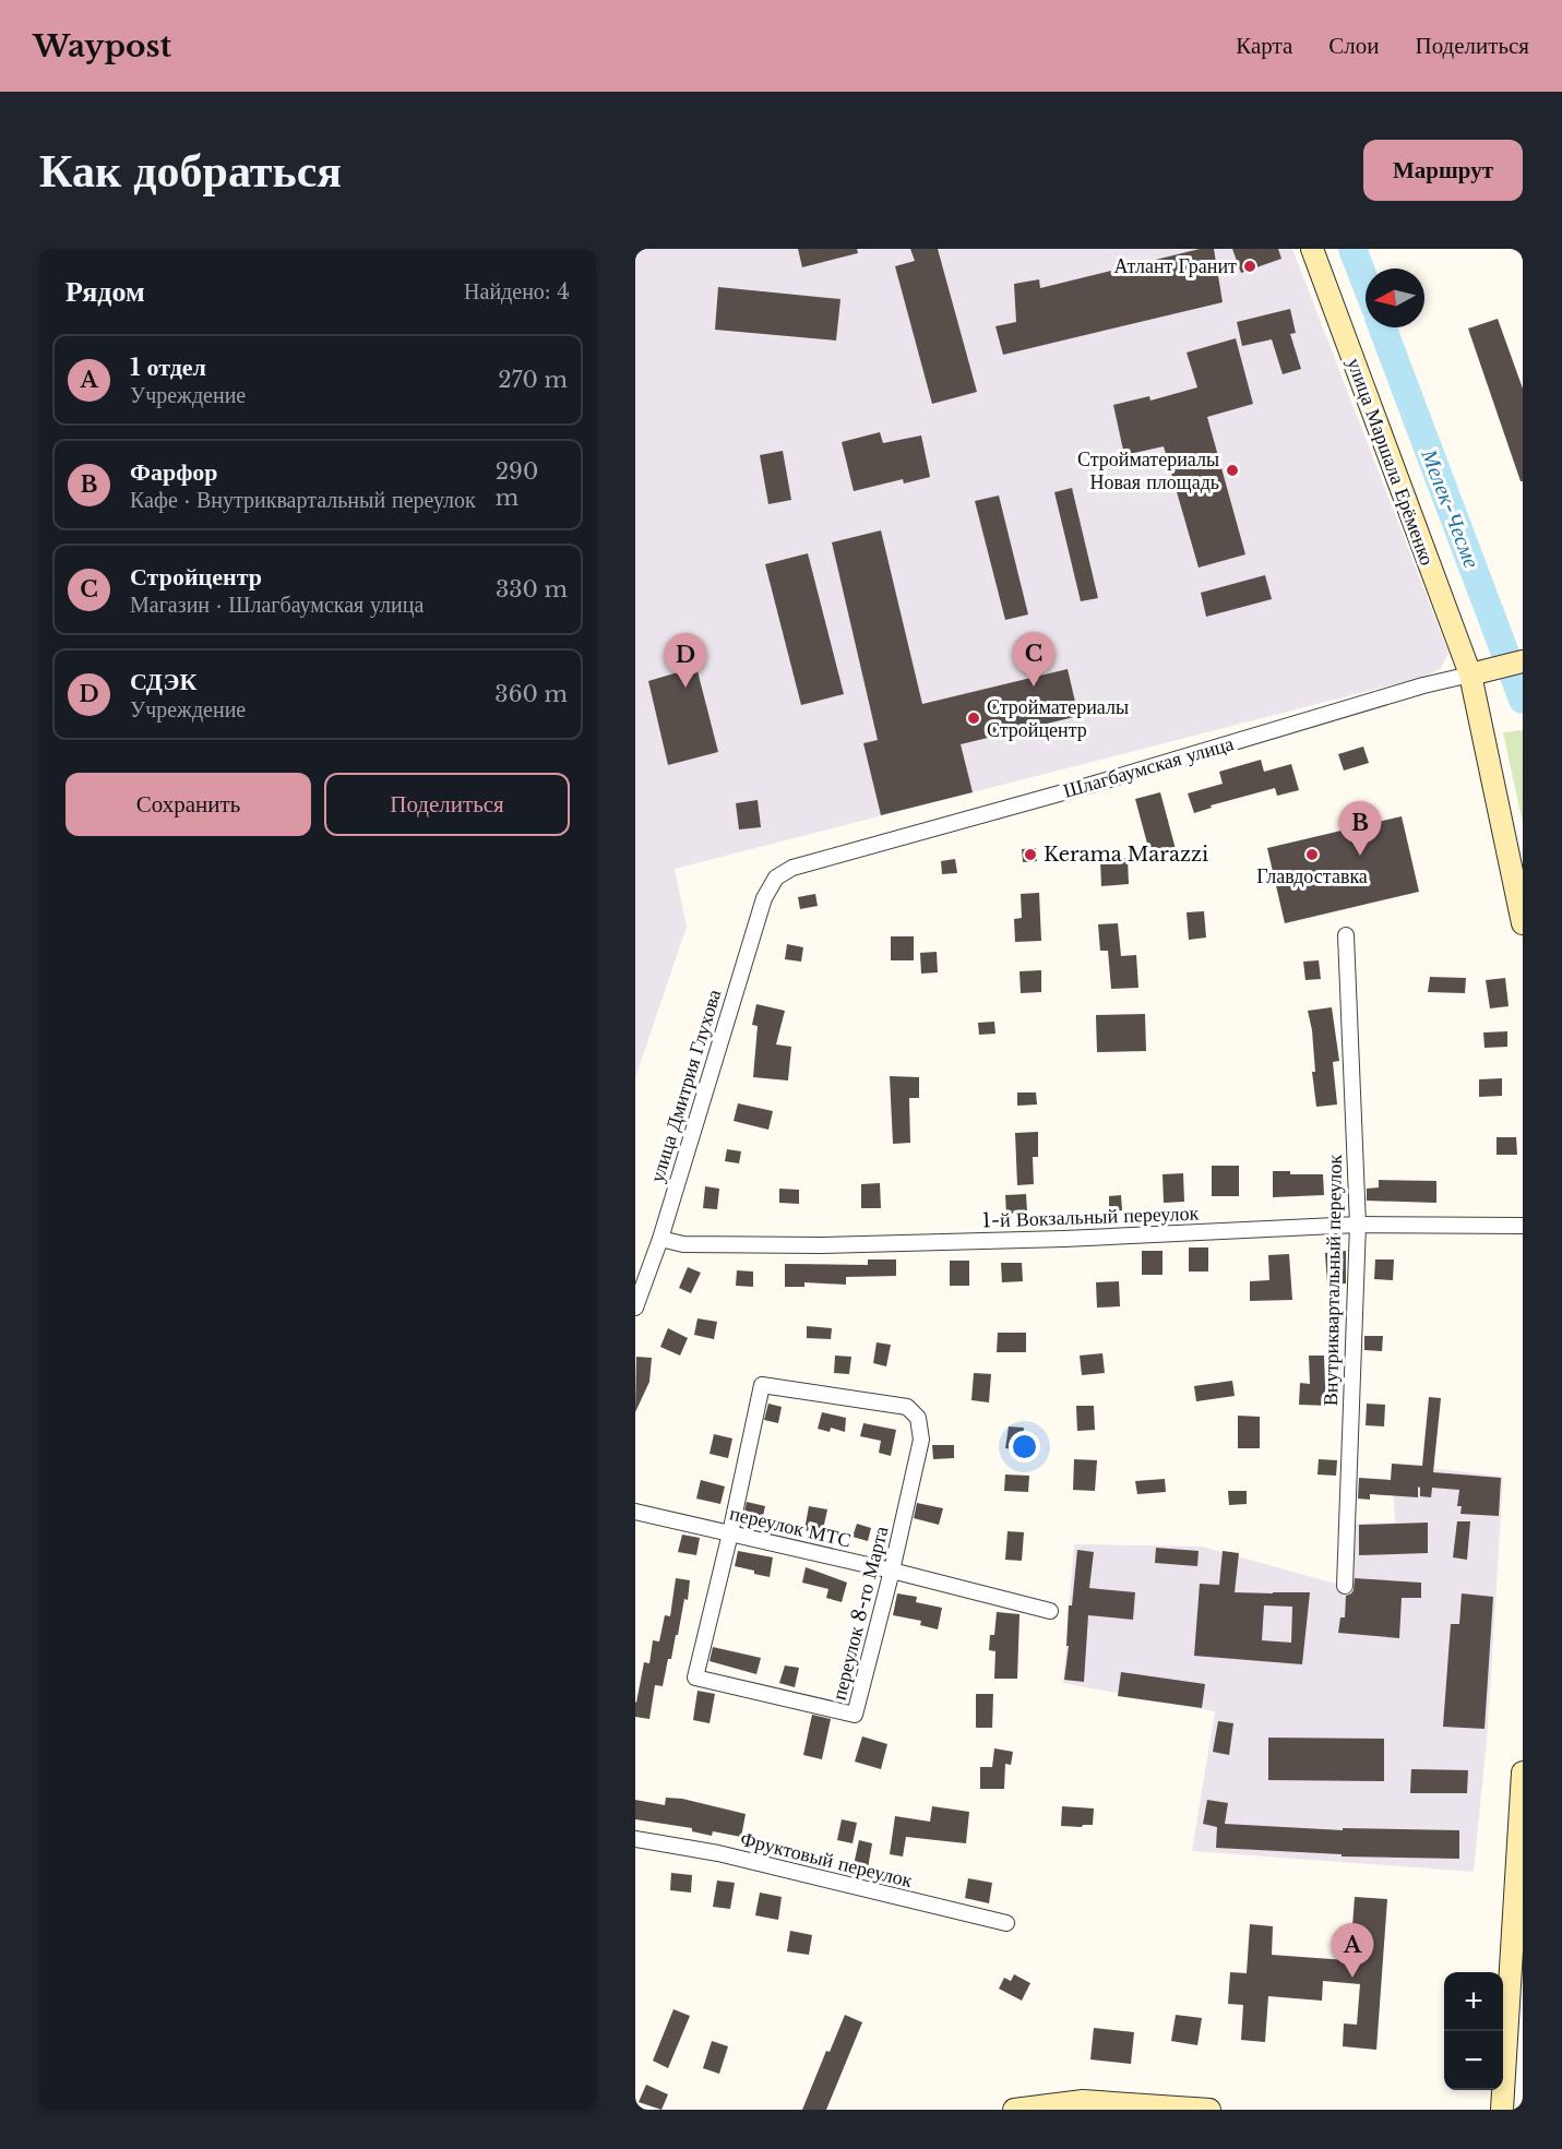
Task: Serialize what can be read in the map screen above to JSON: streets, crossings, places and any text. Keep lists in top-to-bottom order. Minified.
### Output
{"streets":{"main road":["улица Маршала Ерёменко","Шлагбаумская улица"],"street":["улица Дмитрия Глухова","1-й Вокзальный переулок","Внутриквартальный переулок","переулок МТС","переулок 8-го Марта","Фруктовый переулок"]},"crossings":[["улица Маршала Ерёменко","Шлагбаумская улица"],["Шлагбаумская улица","улица Дмитрия Глухова"],["улица Дмитрия Глухова","1-й Вокзальный переулок"],["1-й Вокзальный переулок","Внутриквартальный переулок"],["переулок МТС","переулок 8-го Марта"]],"water":["Мелек-Чесме"],"places":["Атлант Гранит","Стройматериалы Новая площадь","Стройматериалы Стройцентр","Kerama Marazzi","Главдоставка"],"north":"left","page":{"header":"Waypost","nav":["Карта","Слои","Поделиться"],"buttons":["Маршрут",["Сохранить","Поделиться"]],"title":"Как добраться","heading":["Рядом","Найдено: 4"],"list":[{"mark":"A","name":"1 отдел","note":"Учреждение","value":"270 m"},{"mark":"B","name":"Фарфор","note":"Кафе · Внутриквартальный переулок","value":"290 m"},{"mark":"C","name":"Стройцентр","note":"Магазин · Шлагбаумская улица","value":"330 m"},{"mark":"D","name":"СДЭК","note":"Учреждение","value":"360 m"}],"pins":["C","D","B","A"],"map_buttons":["+","−"]}}
